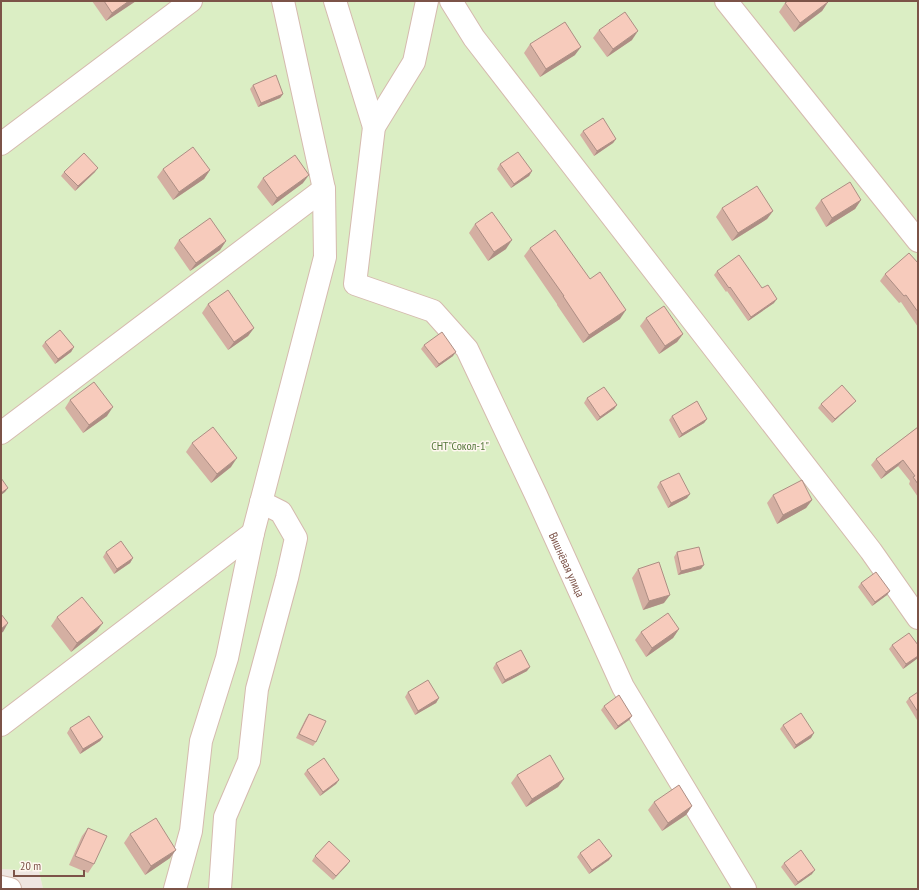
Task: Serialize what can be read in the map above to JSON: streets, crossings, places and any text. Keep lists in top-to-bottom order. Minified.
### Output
{"streets":{"street":["Вишнёвая улица"]},"parks":["СНТ\"Сокол-1\""],"scale_bar":"20 m"}
